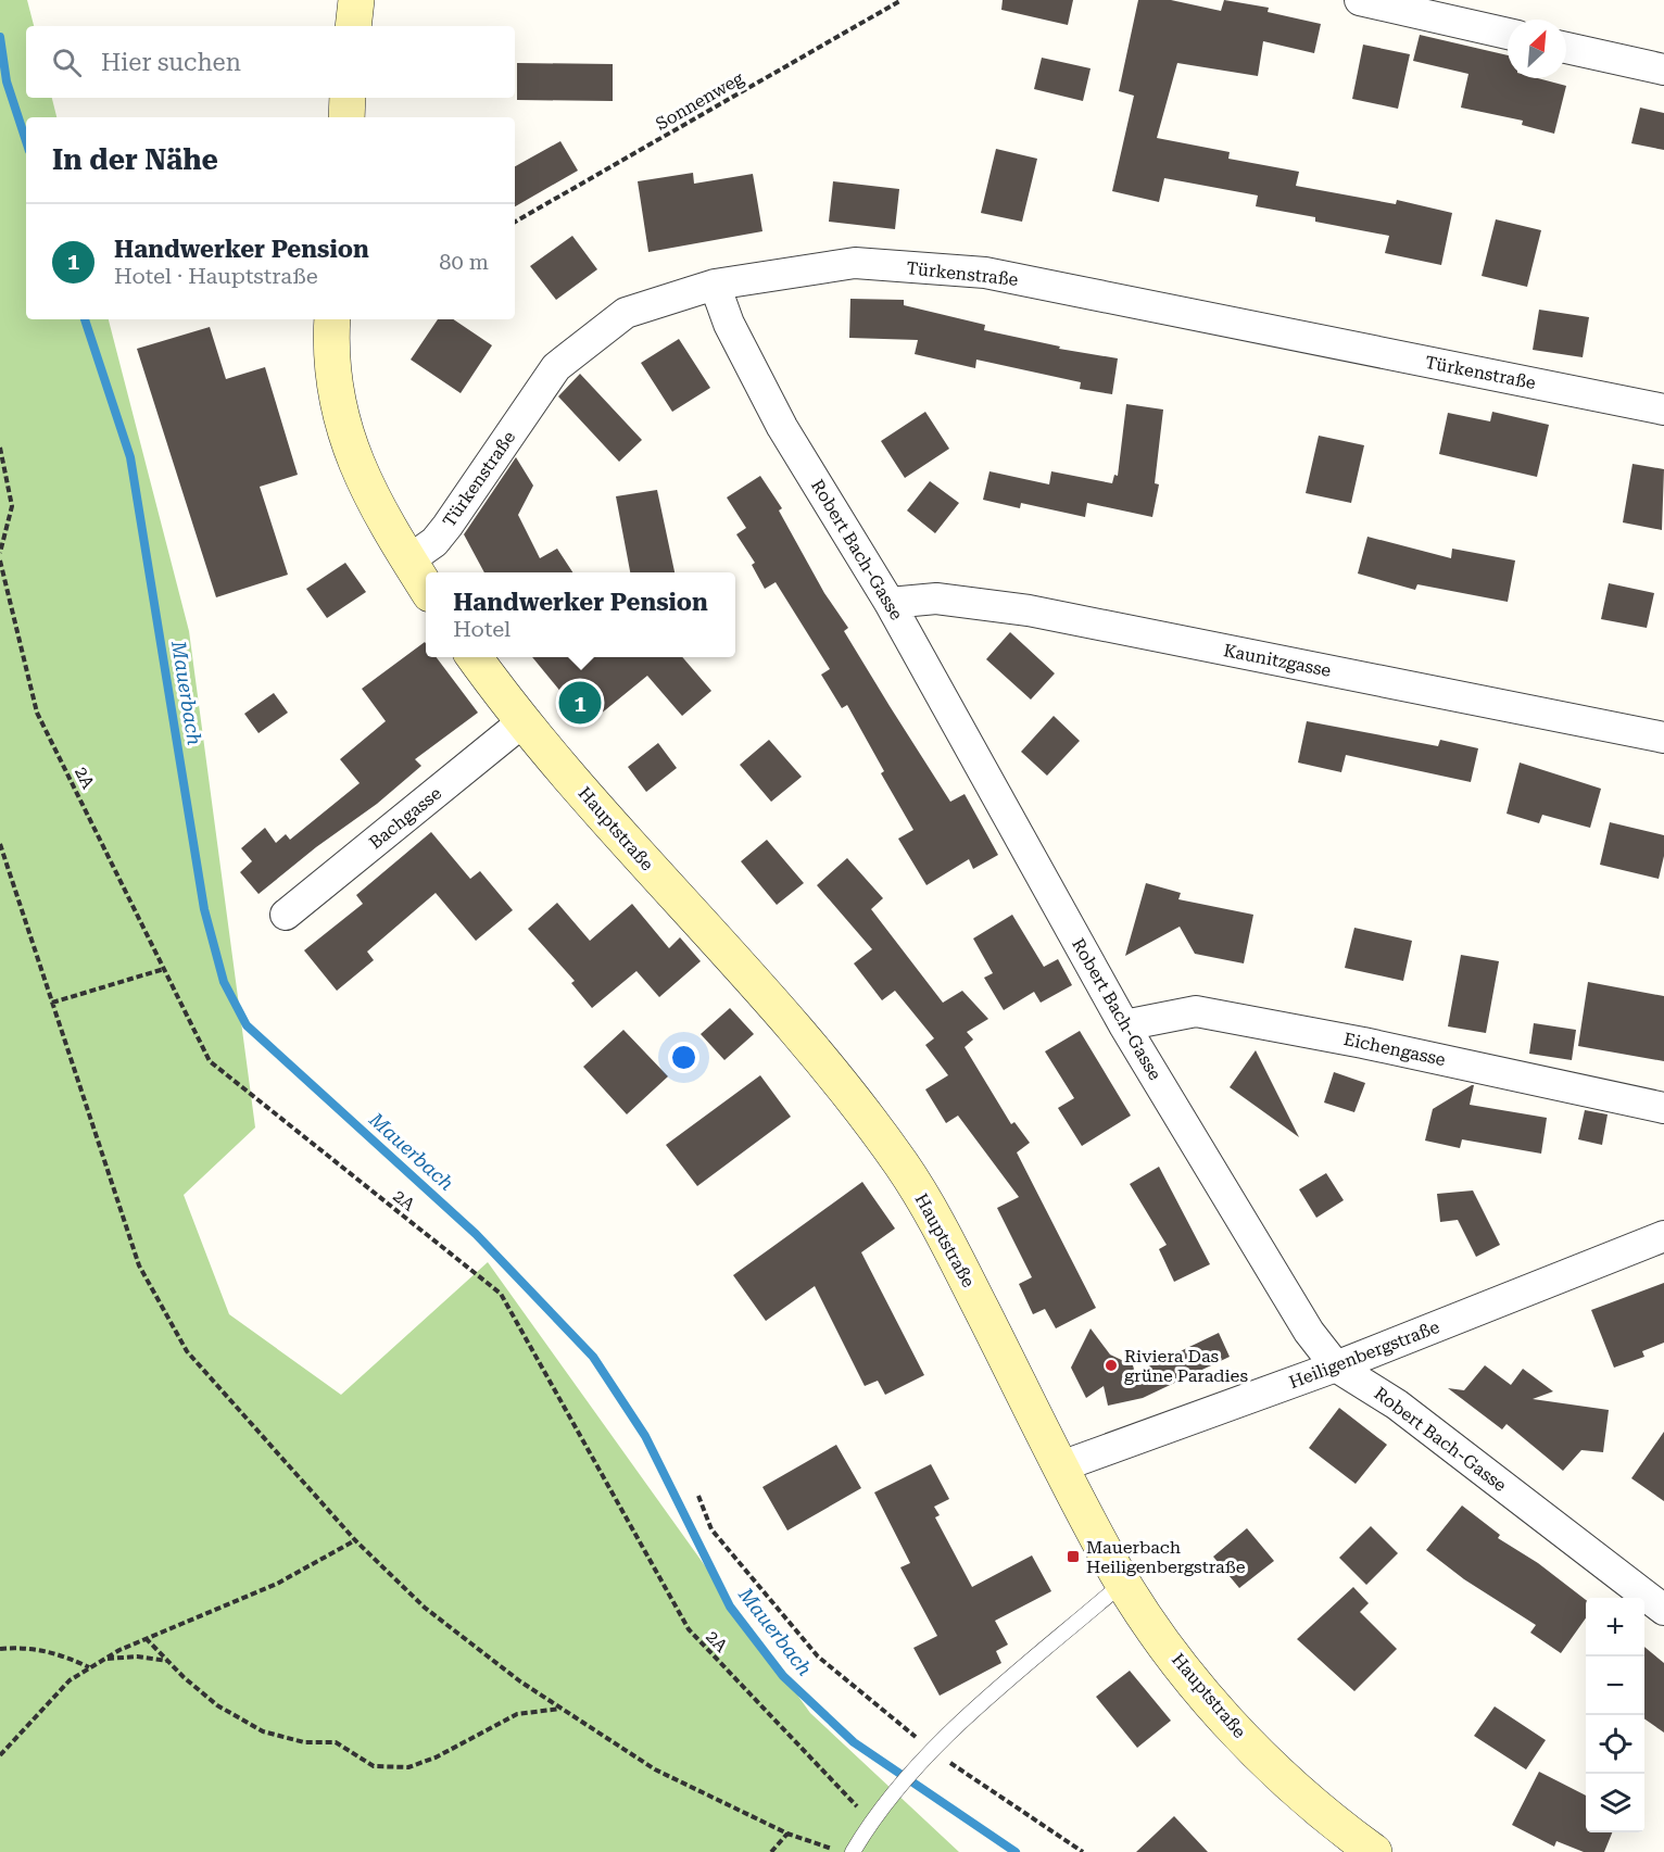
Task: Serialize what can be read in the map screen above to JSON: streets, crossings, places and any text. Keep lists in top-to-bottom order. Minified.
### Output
{"streets":{"main road":["Hauptstraße"],"street":["Türkenstraße","Robert Bach-Gasse","Kaunitzgasse","Bachgasse","Eichengasse","Heiligenbergstraße"],"path":["Sonnenweg","2A"]},"crossings":[["Türkenstraße","Robert Bach-Gasse"],["Robert Bach-Gasse","Kaunitzgasse"],["Robert Bach-Gasse","Eichengasse"],["Robert Bach-Gasse","Heiligenbergstraße"],["Bachgasse","Hauptstraße"],["Hauptstraße","Heiligenbergstraße"]],"water":["Mauerbach"],"places":{"other":["Riviera Das grüne Paradies"],"transit":["Mauerbach Heiligenbergstraße"]},"north":"top right","page":{"search":"Hier suchen","heading":"In der Nähe","list":[{"mark":"1","name":"Handwerker Pension","note":"Hotel · Hauptstraße","value":"80 m"}],"popup":["Handwerker Pension","Hotel"],"pins":"1","map_buttons":["+","−"]}}
